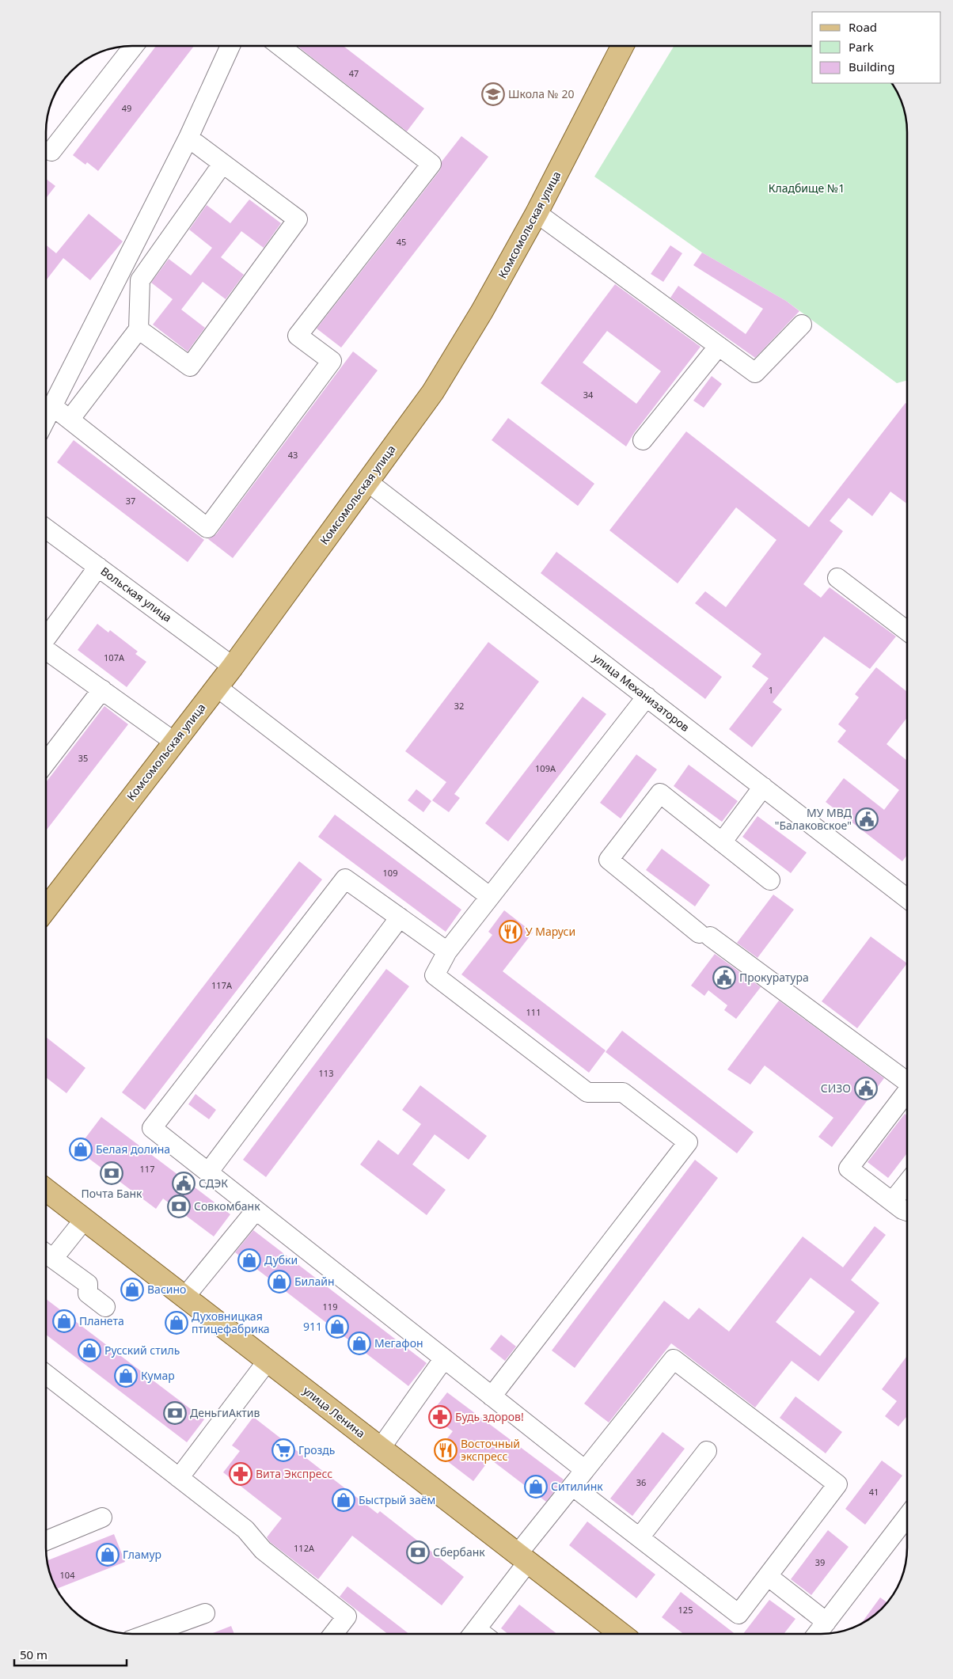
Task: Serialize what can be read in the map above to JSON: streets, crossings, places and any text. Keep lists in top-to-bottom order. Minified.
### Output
{"streets":{"main road":["Комсомольская улица","улица Ленина"],"street":["Вольская улица","улица Механизаторов"]},"crossings":[["Комсомольская улица","Вольская улица"],["Комсомольская улица","улица Механизаторов"]],"parks":["Кладбище №1"],"places":{"school or university":["Школа № 20"],"public building":["МУ МВД \"Балаковское\"","Прокуратура","СИЗО","СДЭК"],"restaurant":["У Маруси","Восточный экспресс"],"shop":["Белая долина","Дубки","Билайн","Васино","Планета","Духовницкая птицефабрика","911","Мегафон","Русский стиль","Кумар","Ситилинк","Быстрый заём","Гламур"],"bank":["Почта Банк","Совкомбанк","ДеньгиАктив","Сбербанк"],"pharmacy":["Будь здоров!","Вита Экспресс"],"supermarket":["Гроздь"]},"house_numbers":["47","49","45","34","43","37","107А","1","32","35","109А","109","117А","111","113","117","119","36","41","112А","39","104","125"],"legend":["Road","Park","Building"],"scale_bar":"50 m"}
